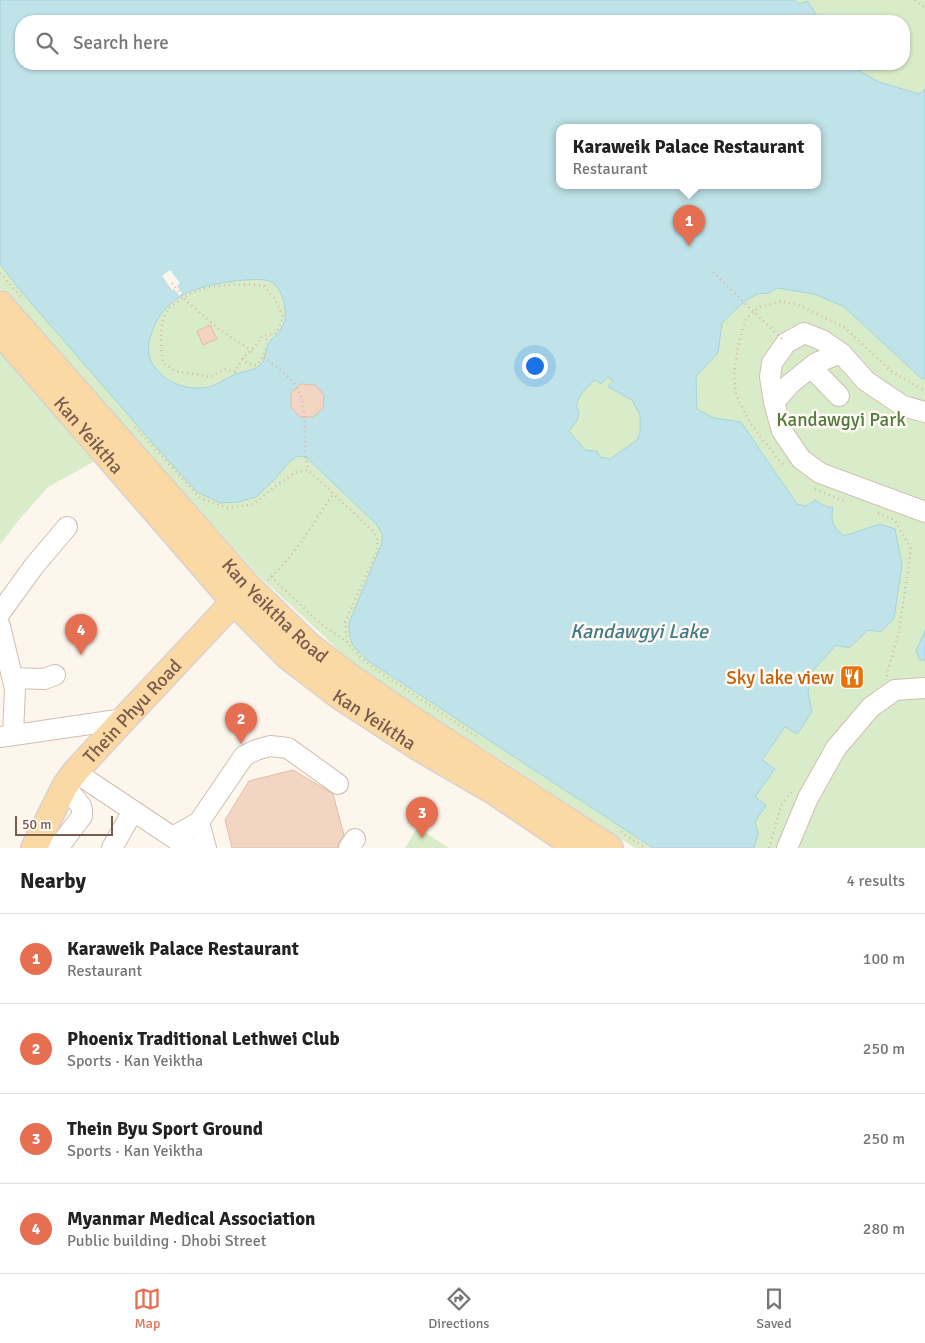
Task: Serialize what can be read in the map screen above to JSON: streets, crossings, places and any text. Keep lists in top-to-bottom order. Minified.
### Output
{"streets":{"main road":["Kan Yeiktha","Kan Yeiktha Road","Thein Phyu Road"]},"crossings":[["Kan Yeiktha","Kan Yeiktha Road"],["Kan Yeiktha","Thein Phyu Road"],["Kan Yeiktha Road","Thein Phyu Road"]],"water":["Kandawgyi Lake"],"parks":["Kandawgyi Park"],"places":{"restaurant":["Sky lake view"]},"scale_bar":"50 m","page":{"search":"Search here","popup":["Karaweik Palace Restaurant","Restaurant"],"pins":["1","4","2","3"],"scale":"50 m","heading":["Nearby","4 results"],"list":[{"mark":"1","name":"Karaweik Palace Restaurant","note":"Restaurant","value":"100 m"},{"mark":"2","name":"Phoenix Traditional Lethwei Club","note":"Sports · Kan Yeiktha","value":"250 m"},{"mark":"3","name":"Thein Byu Sport Ground","note":"Sports · Kan Yeiktha","value":"250 m"},{"mark":"4","name":"Myanmar Medical Association","note":"Public building · Dhobi Street","value":"280 m"}],"nav":["Map","Directions","Saved"]}}
